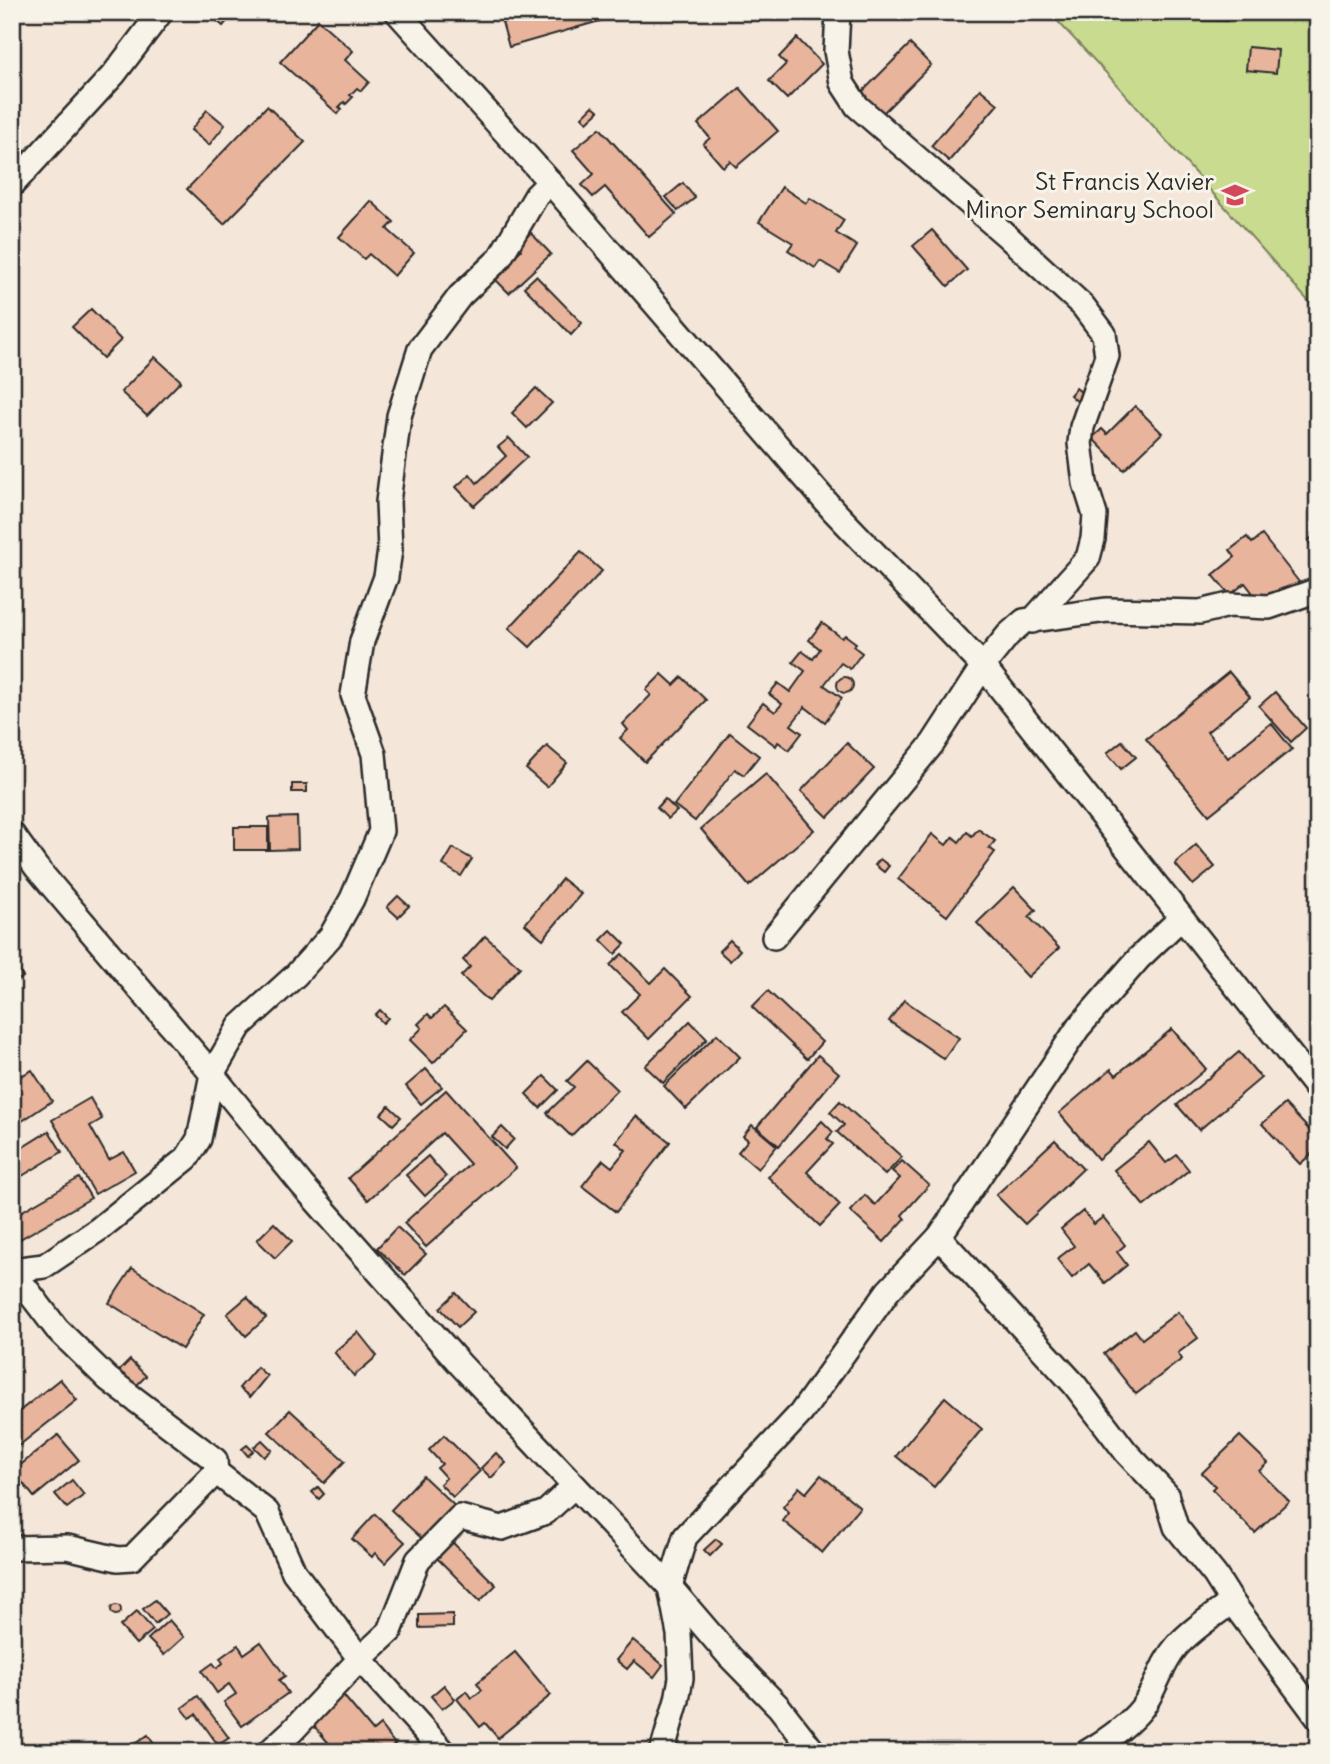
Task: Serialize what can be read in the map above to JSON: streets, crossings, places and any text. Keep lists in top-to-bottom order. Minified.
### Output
{"places":{"school or university":["St Francis Xavier Minor Seminary School"]}}
